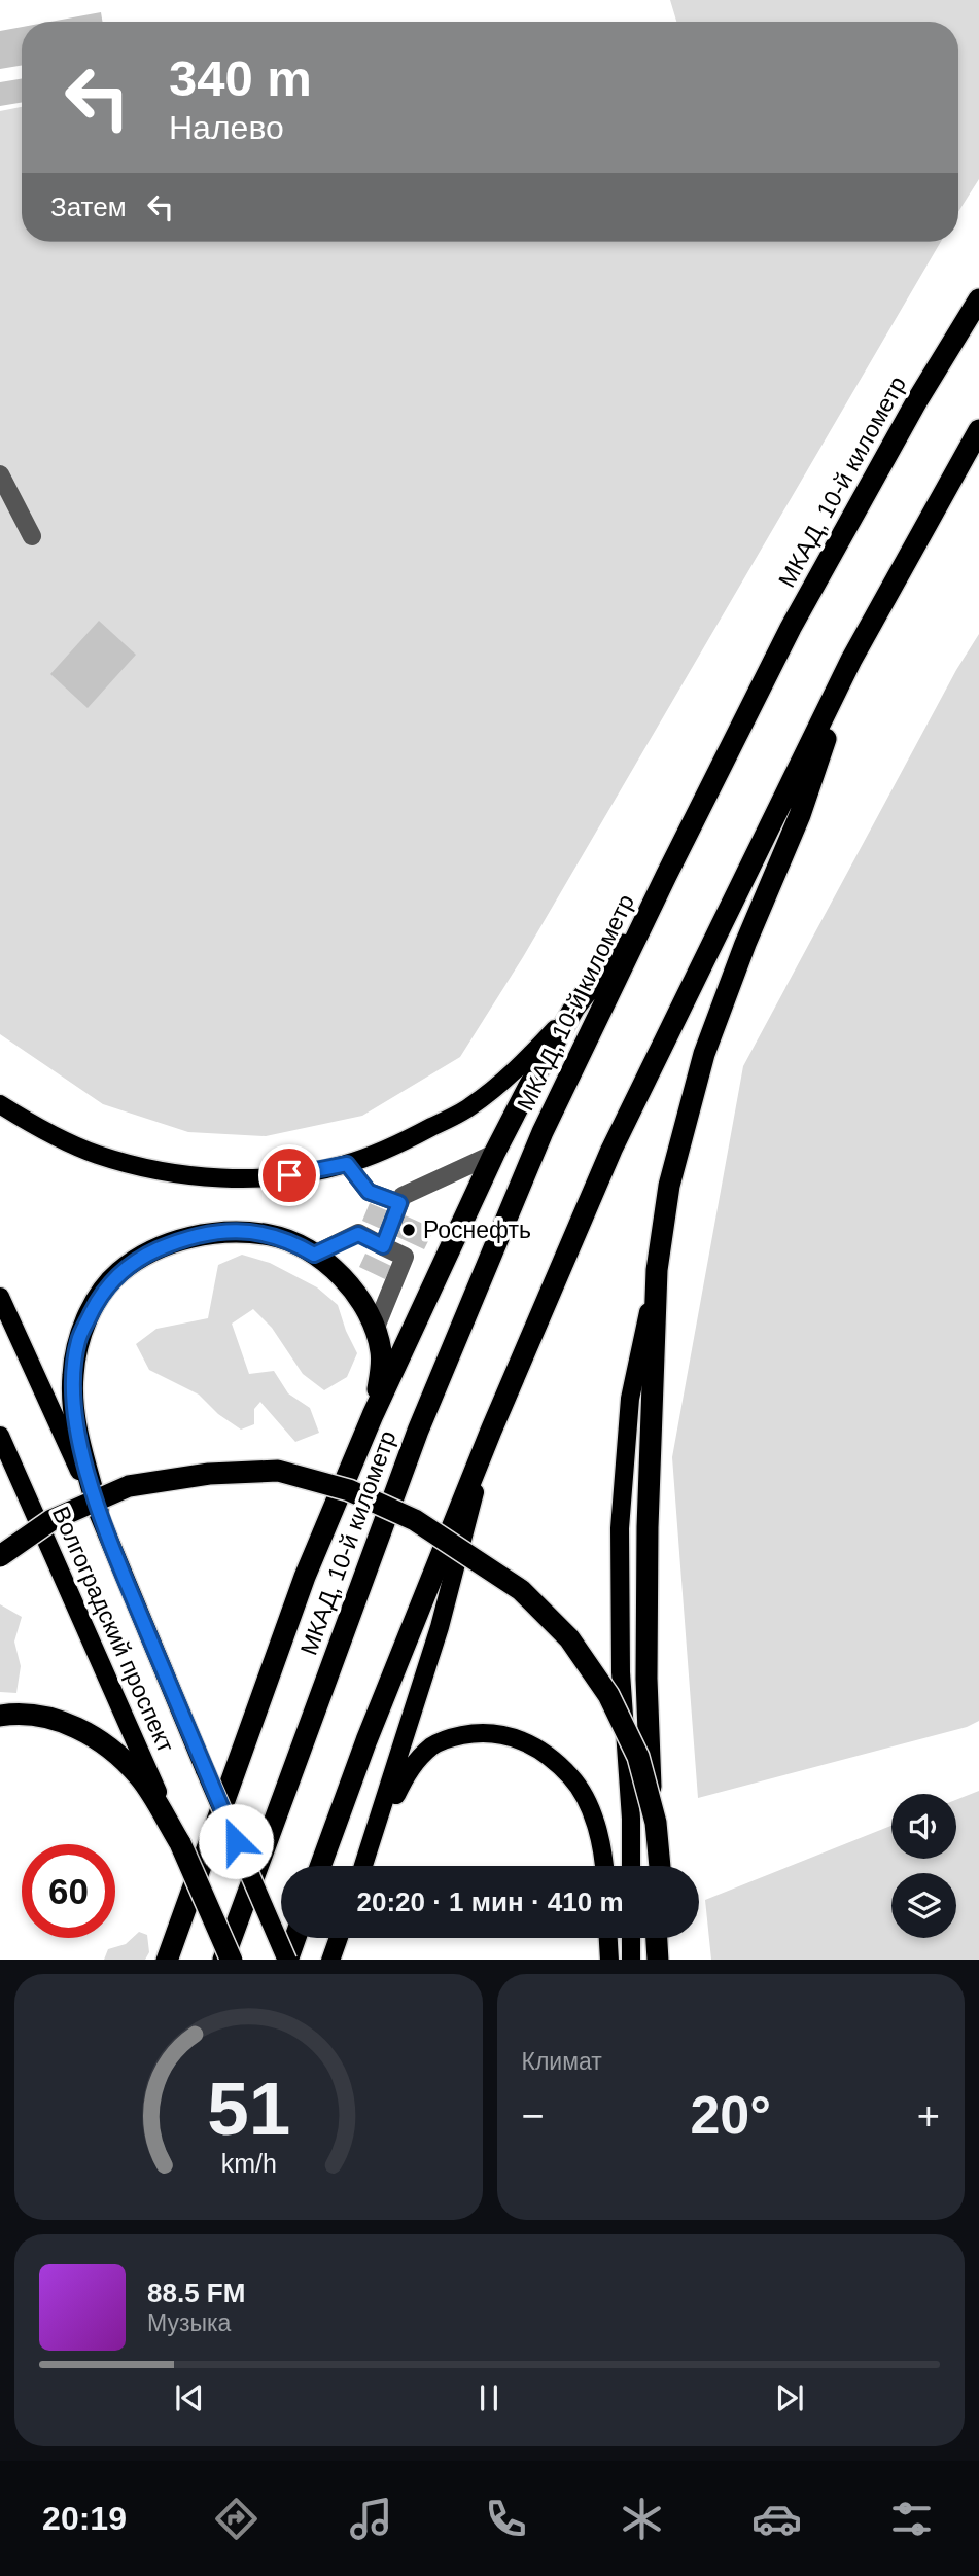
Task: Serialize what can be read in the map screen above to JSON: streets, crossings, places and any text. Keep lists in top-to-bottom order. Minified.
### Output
{"streets":{"highway":["МКАД, 10-й километр"],"main road":["Волгоградский проспект"]},"places":["Роснефть"],"page":{"turn":["340 m","Налево"],"then":"Затем","limit":"60","trip":"20:20 · 1 мин · 410 m","tile":"Климат","heat":["−","20°","+"],"song":["88.5 FM","Музыка"],"tabs":"20:19","gauge":["51","km/h"]}}
